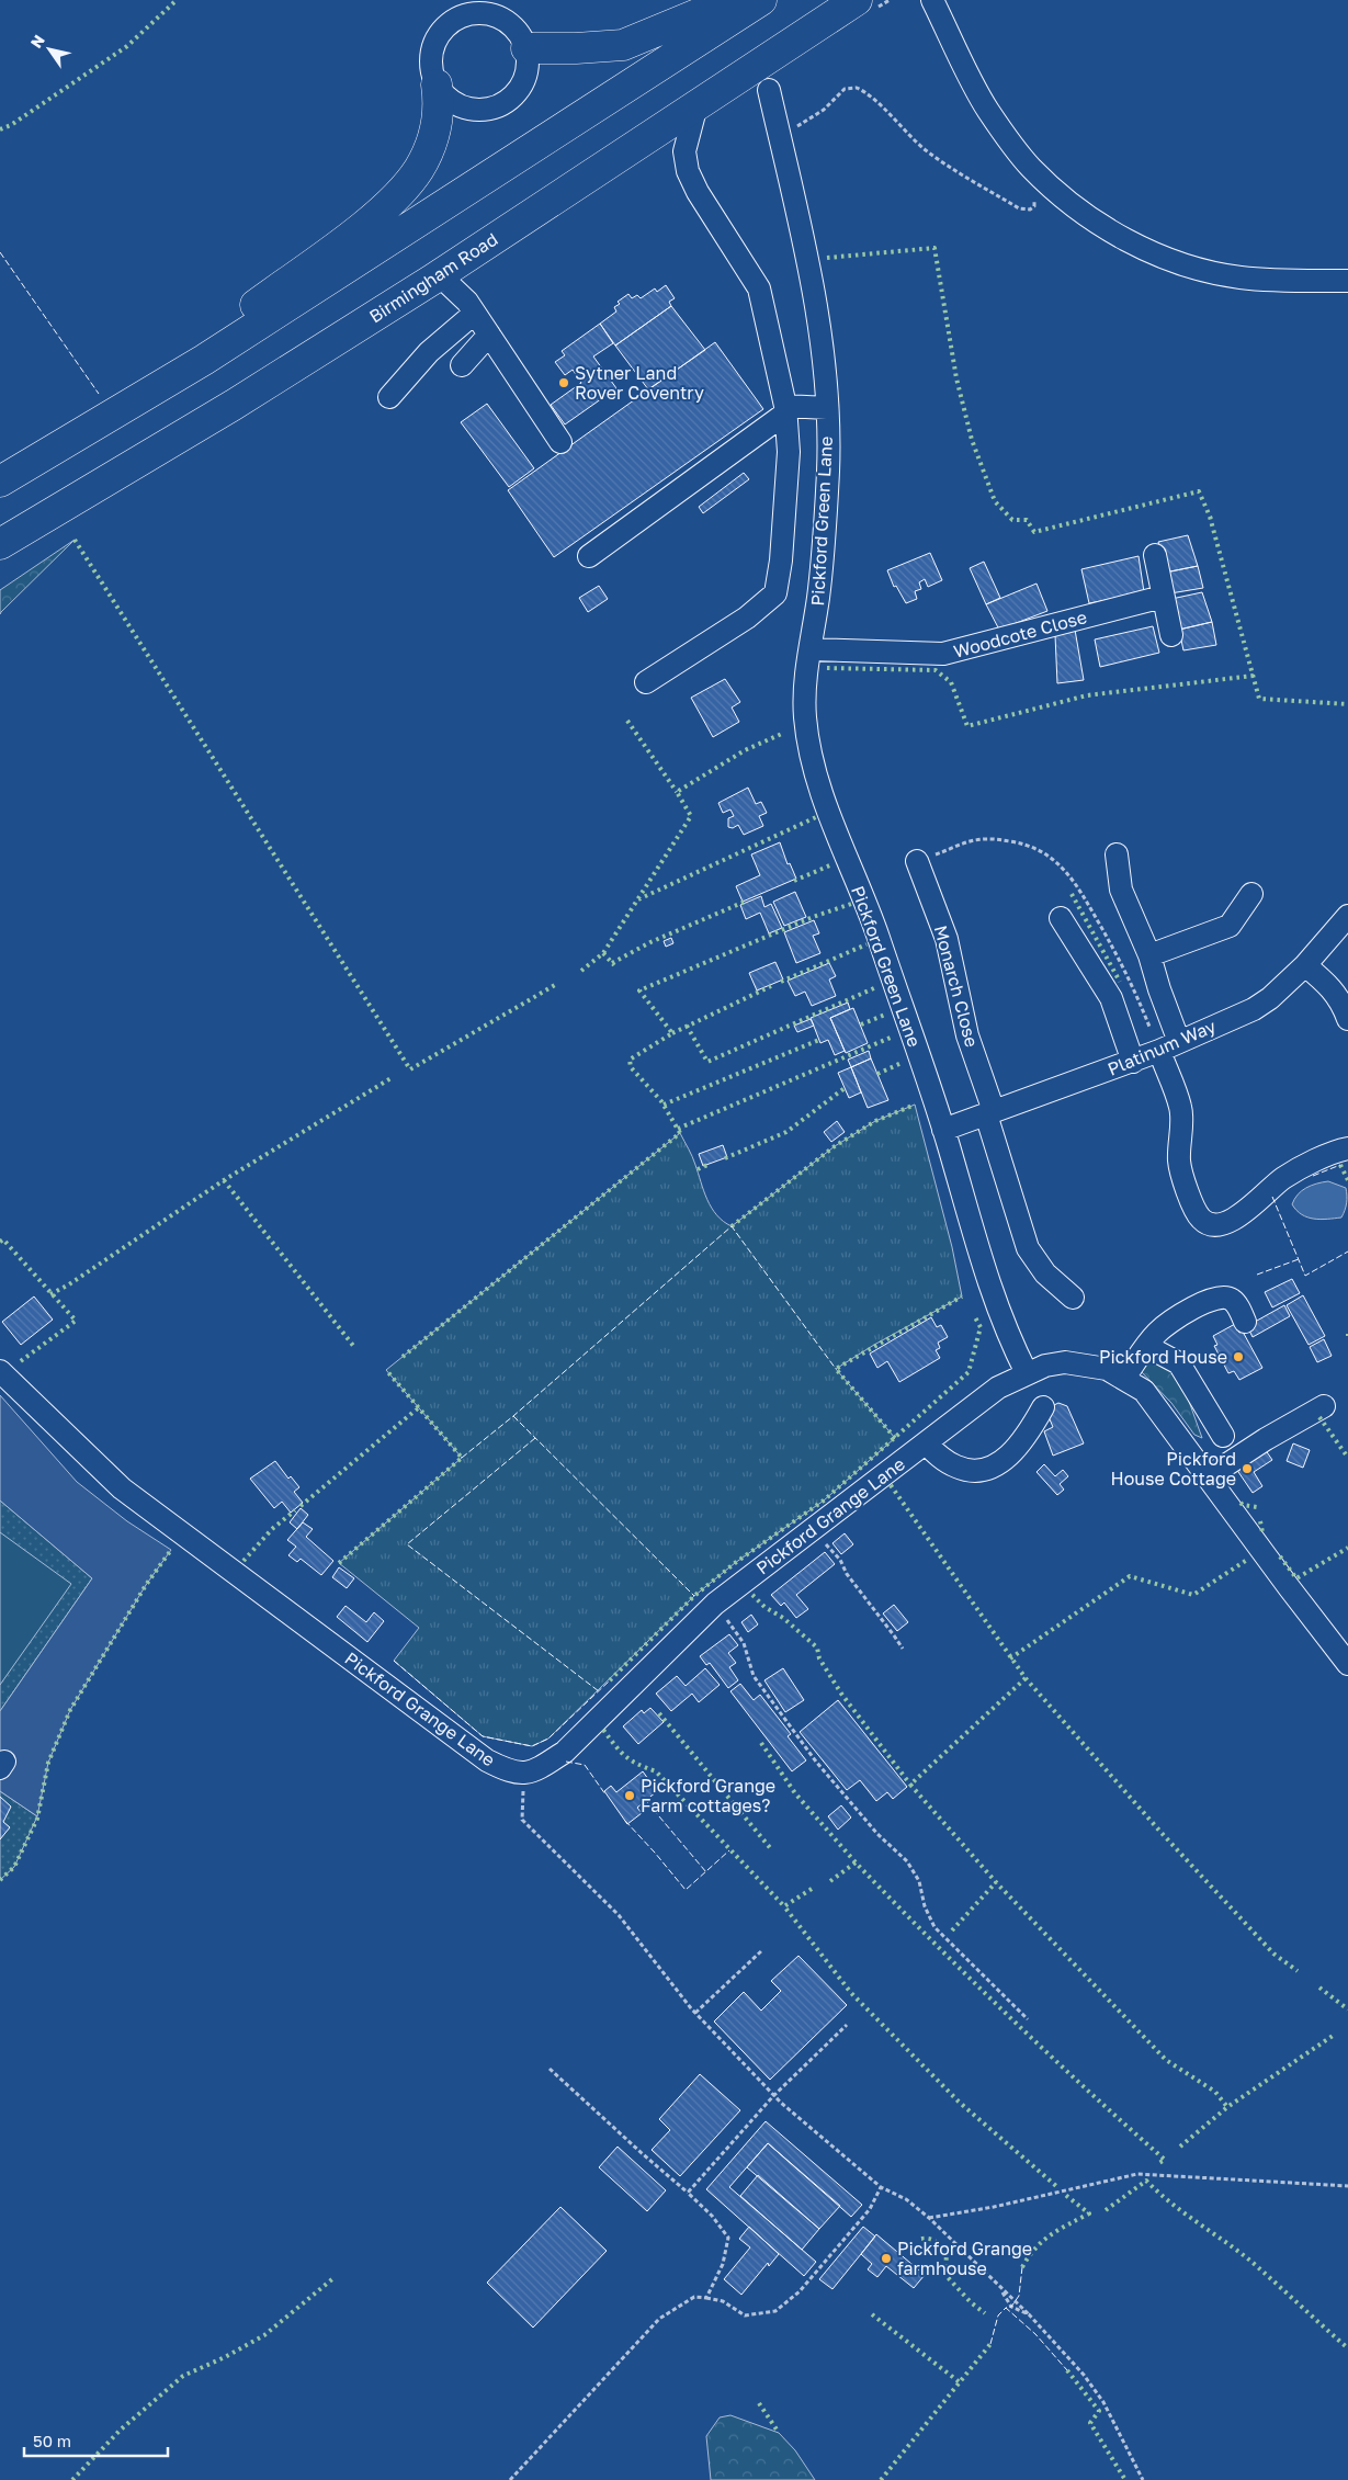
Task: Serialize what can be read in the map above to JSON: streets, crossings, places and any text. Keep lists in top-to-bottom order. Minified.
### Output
{"streets":{"highway":["Birmingham Road"],"street":["Pickford Green Lane","Woodcote Close","Monarch Close","Platinum Way","Pickford Grange Lane"]},"crossings":[["Pickford Green Lane","Woodcote Close"],["Pickford Green Lane","Platinum Way"],["Pickford Green Lane","Pickford Grange Lane"],["Monarch Close","Platinum Way"]],"places":["Sytner Land Rover Coventry","Pickford House","Pickford House Cottage","Pickford Grange Farm cottages?","Pickford Grange farmhouse"],"scale_bar":"50 m","north":"top left"}
